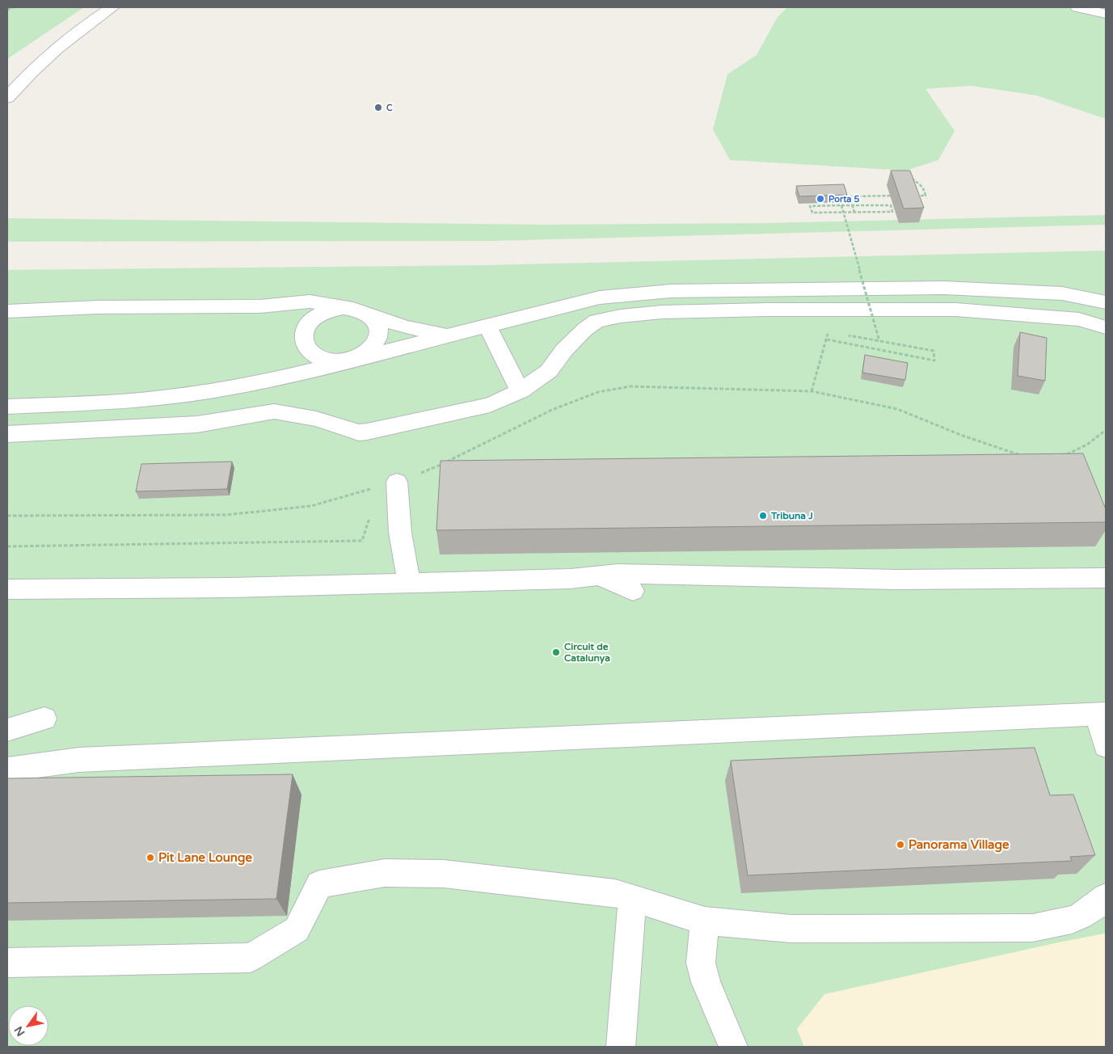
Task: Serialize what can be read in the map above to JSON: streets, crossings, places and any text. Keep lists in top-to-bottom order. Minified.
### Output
{"places":["C","Porta 5","Tribuna J","Circuit de Catalunya","Panorama Village","Pit Lane Lounge"],"north":"bottom left"}
